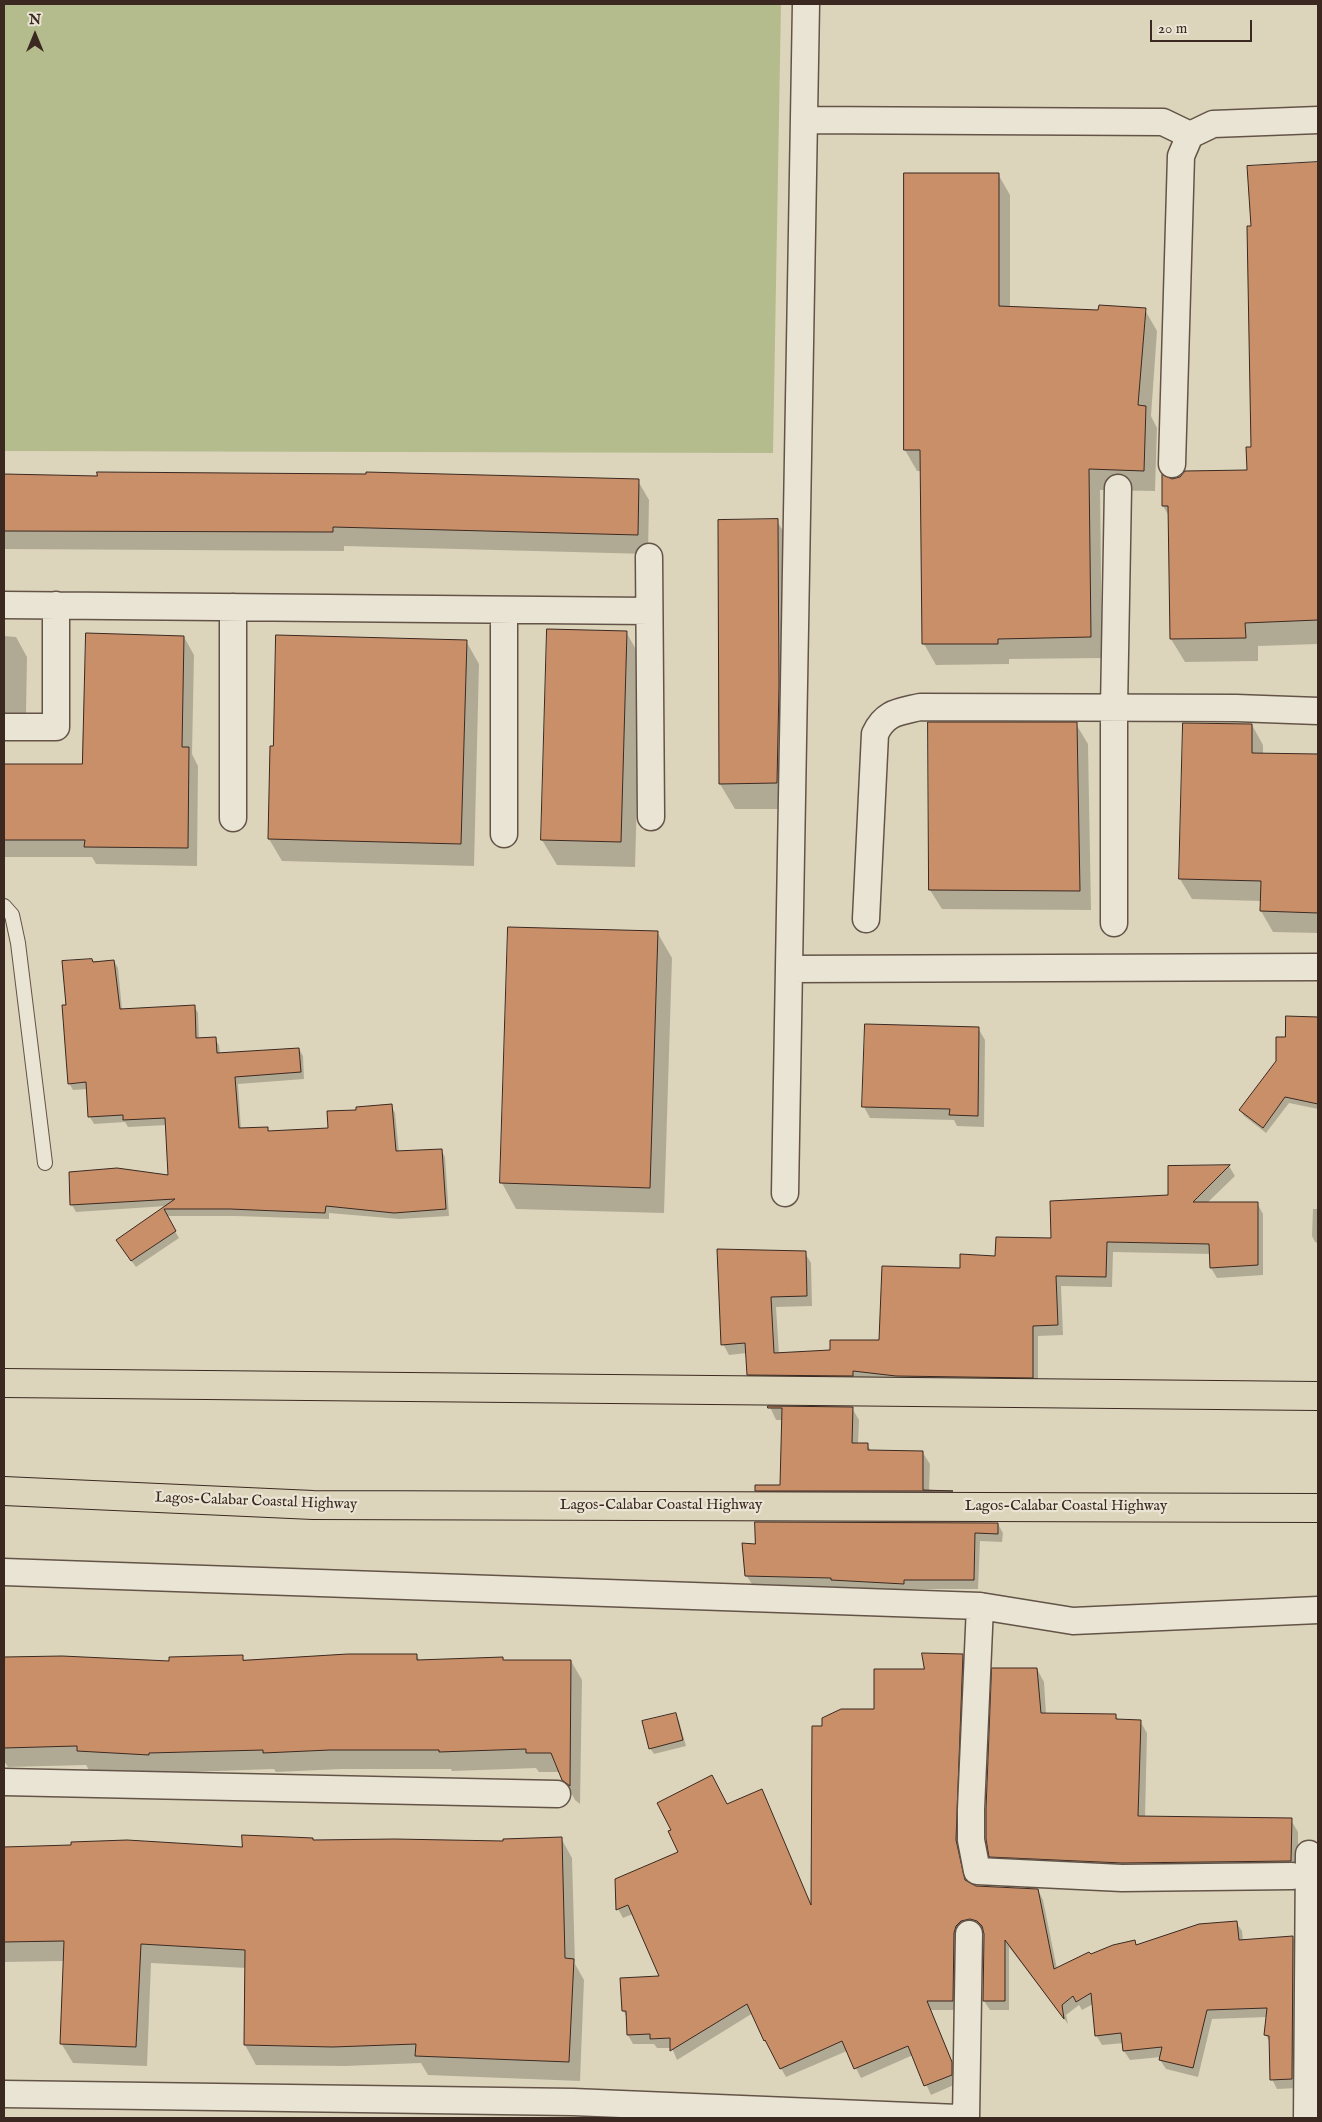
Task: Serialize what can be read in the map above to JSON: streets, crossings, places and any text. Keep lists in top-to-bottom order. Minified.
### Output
{"streets":{"highway":["Lagos-Calabar Coastal Highway"]},"scale_bar":"20 m","north":"top"}
